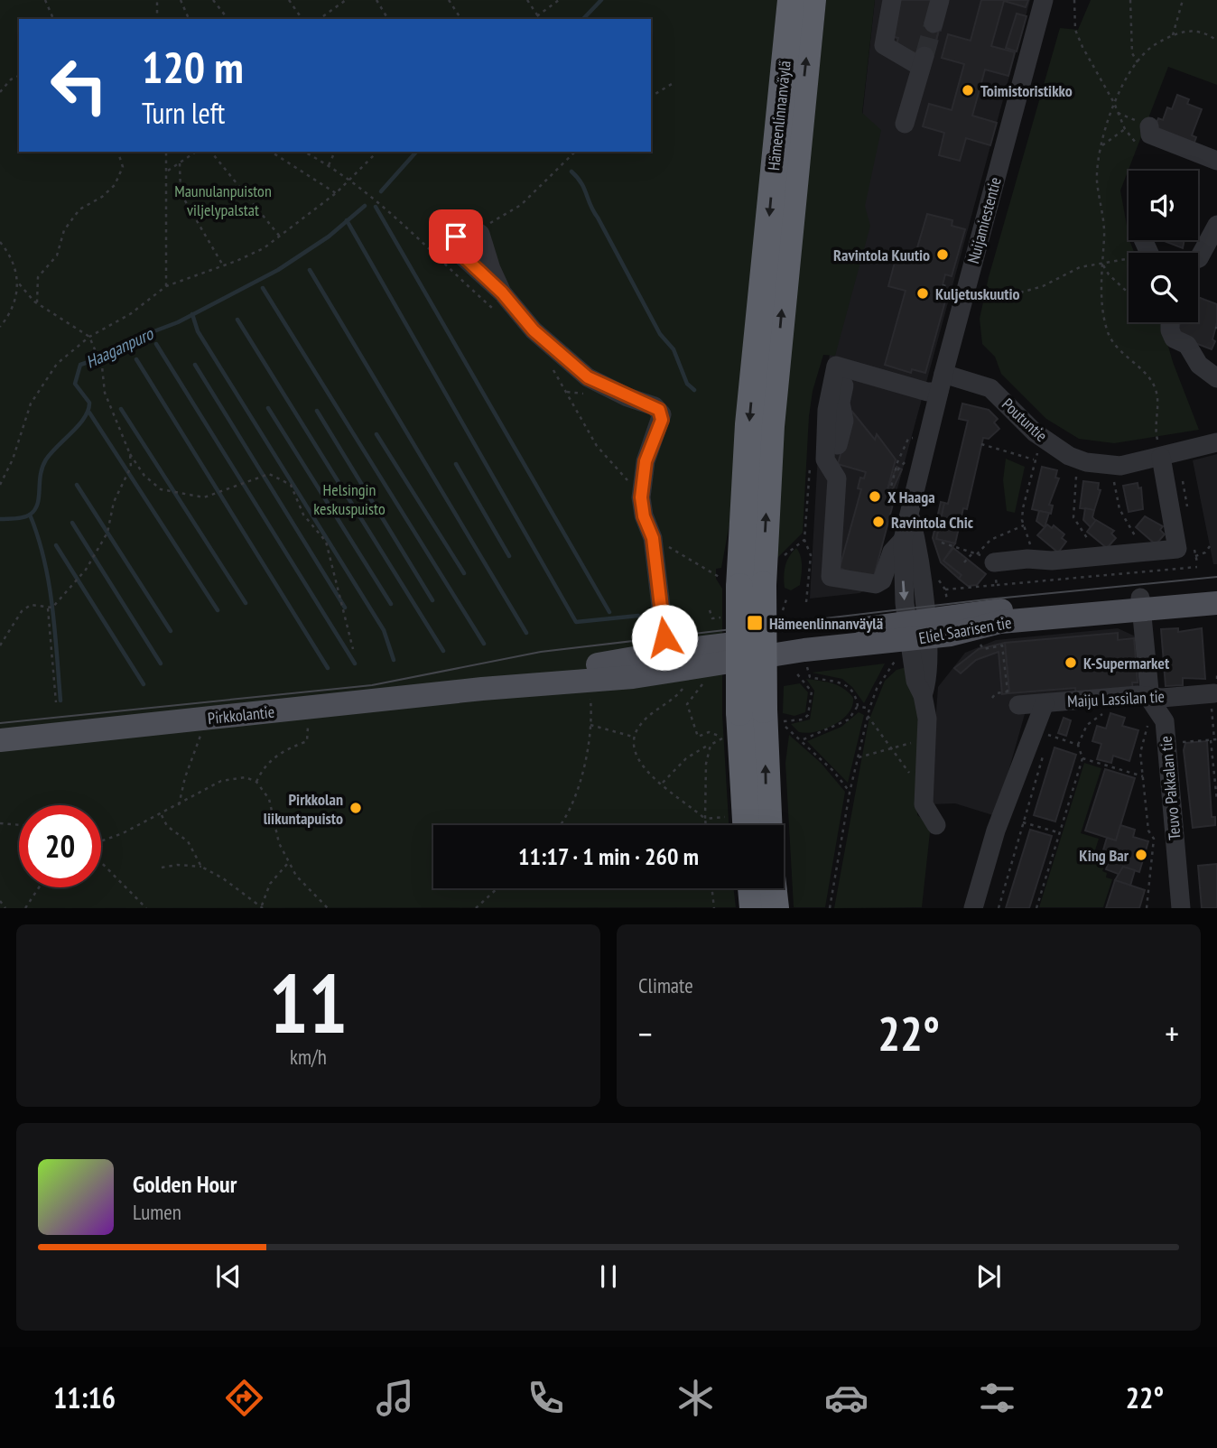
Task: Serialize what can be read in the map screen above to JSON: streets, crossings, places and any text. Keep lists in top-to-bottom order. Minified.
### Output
{"streets":{"highway":["Hämeenlinnanväylä"],"main road":["Eliel Saarisen tie","Pirkkolantie"],"street":["Nuijamiestentie","Poutuntie","Maiju Lassilan tie","Teuvo Pakkalan tie"]},"crossings":[["Nuijamiestentie","Poutuntie"],["Nuijamiestentie","Eliel Saarisen tie"],["Eliel Saarisen tie","Pirkkolantie"],["Eliel Saarisen tie","Teuvo Pakkalan tie"],["Maiju Lassilan tie","Teuvo Pakkalan tie"]],"water":["Haaganpuro"],"parks":["Maunulanpuiston viljelypalstat","Helsingin keskuspuisto"],"places":{"other":["Toimistoristikko","Ravintola Kuutio","Kuljetuskuutio","X Haaga","Ravintola Chic","K-Supermarket","Pirkkolan liikuntapuisto","King Bar"],"transit":["Hämeenlinnanväylä"]},"page":{"turn":["120 m","Turn left"],"limit":"20","trip":"11:17 · 1 min · 260 m","tile":[["11","km/h"],"Climate"],"heat":["−","22°","+"],"song":["Golden Hour","Lumen"],"tabs":["11:16","22°"]}}
